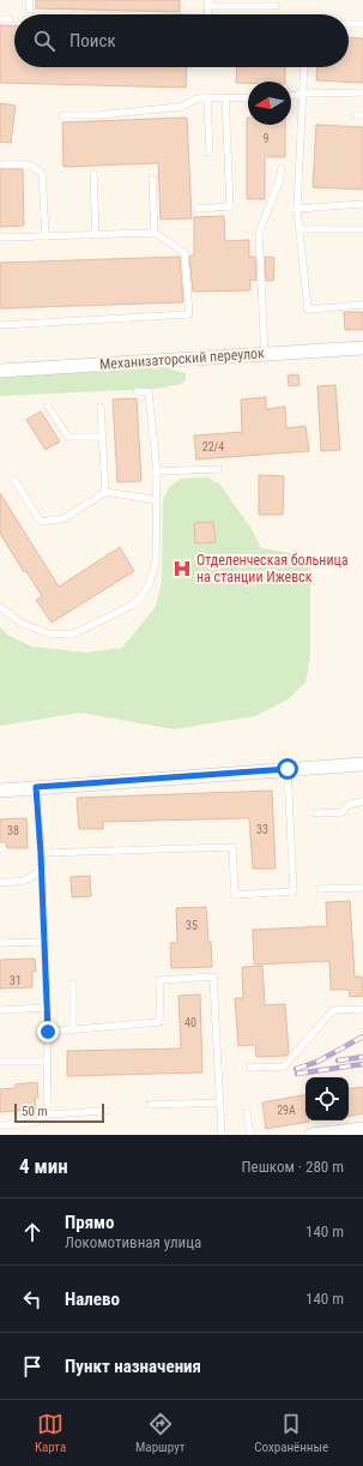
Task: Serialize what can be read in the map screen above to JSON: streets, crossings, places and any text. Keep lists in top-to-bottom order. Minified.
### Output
{"streets":{"street":["Механизаторский переулок"]},"places":{"hospital":["Отделенческая больница на станции Ижевск"]},"house_numbers":["9","22/4","33","38","35","31","40","29А"],"scale_bar":"50 m","north":"left","page":{"search":"Поиск","scale":"50 m","heading":["4 мин","Пешком · 280 m"],"list":[["Прямо","Локомотивная улица","140 m"],["Налево","140 m"],"Пункт назначения"],"nav":["Карта","Маршрут","Сохранённые"]}}
